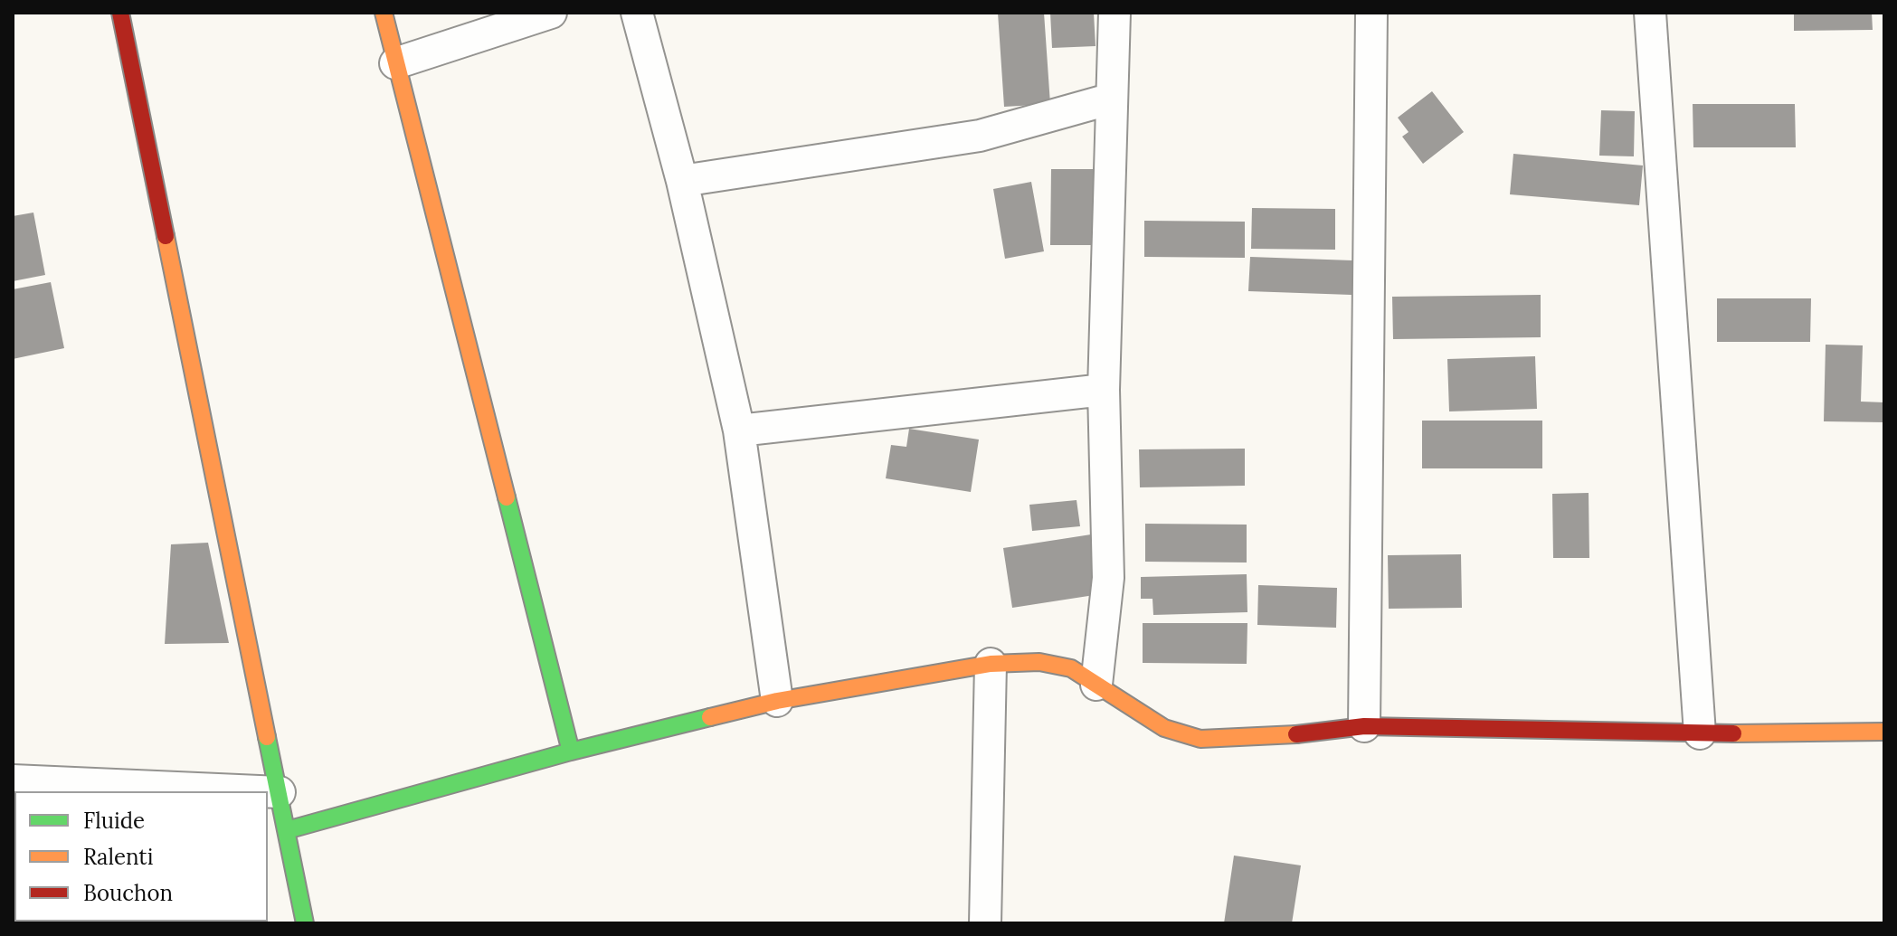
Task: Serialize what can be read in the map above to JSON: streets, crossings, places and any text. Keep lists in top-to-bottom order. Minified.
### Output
{"legend":["Fluide","Ralenti","Bouchon"]}
